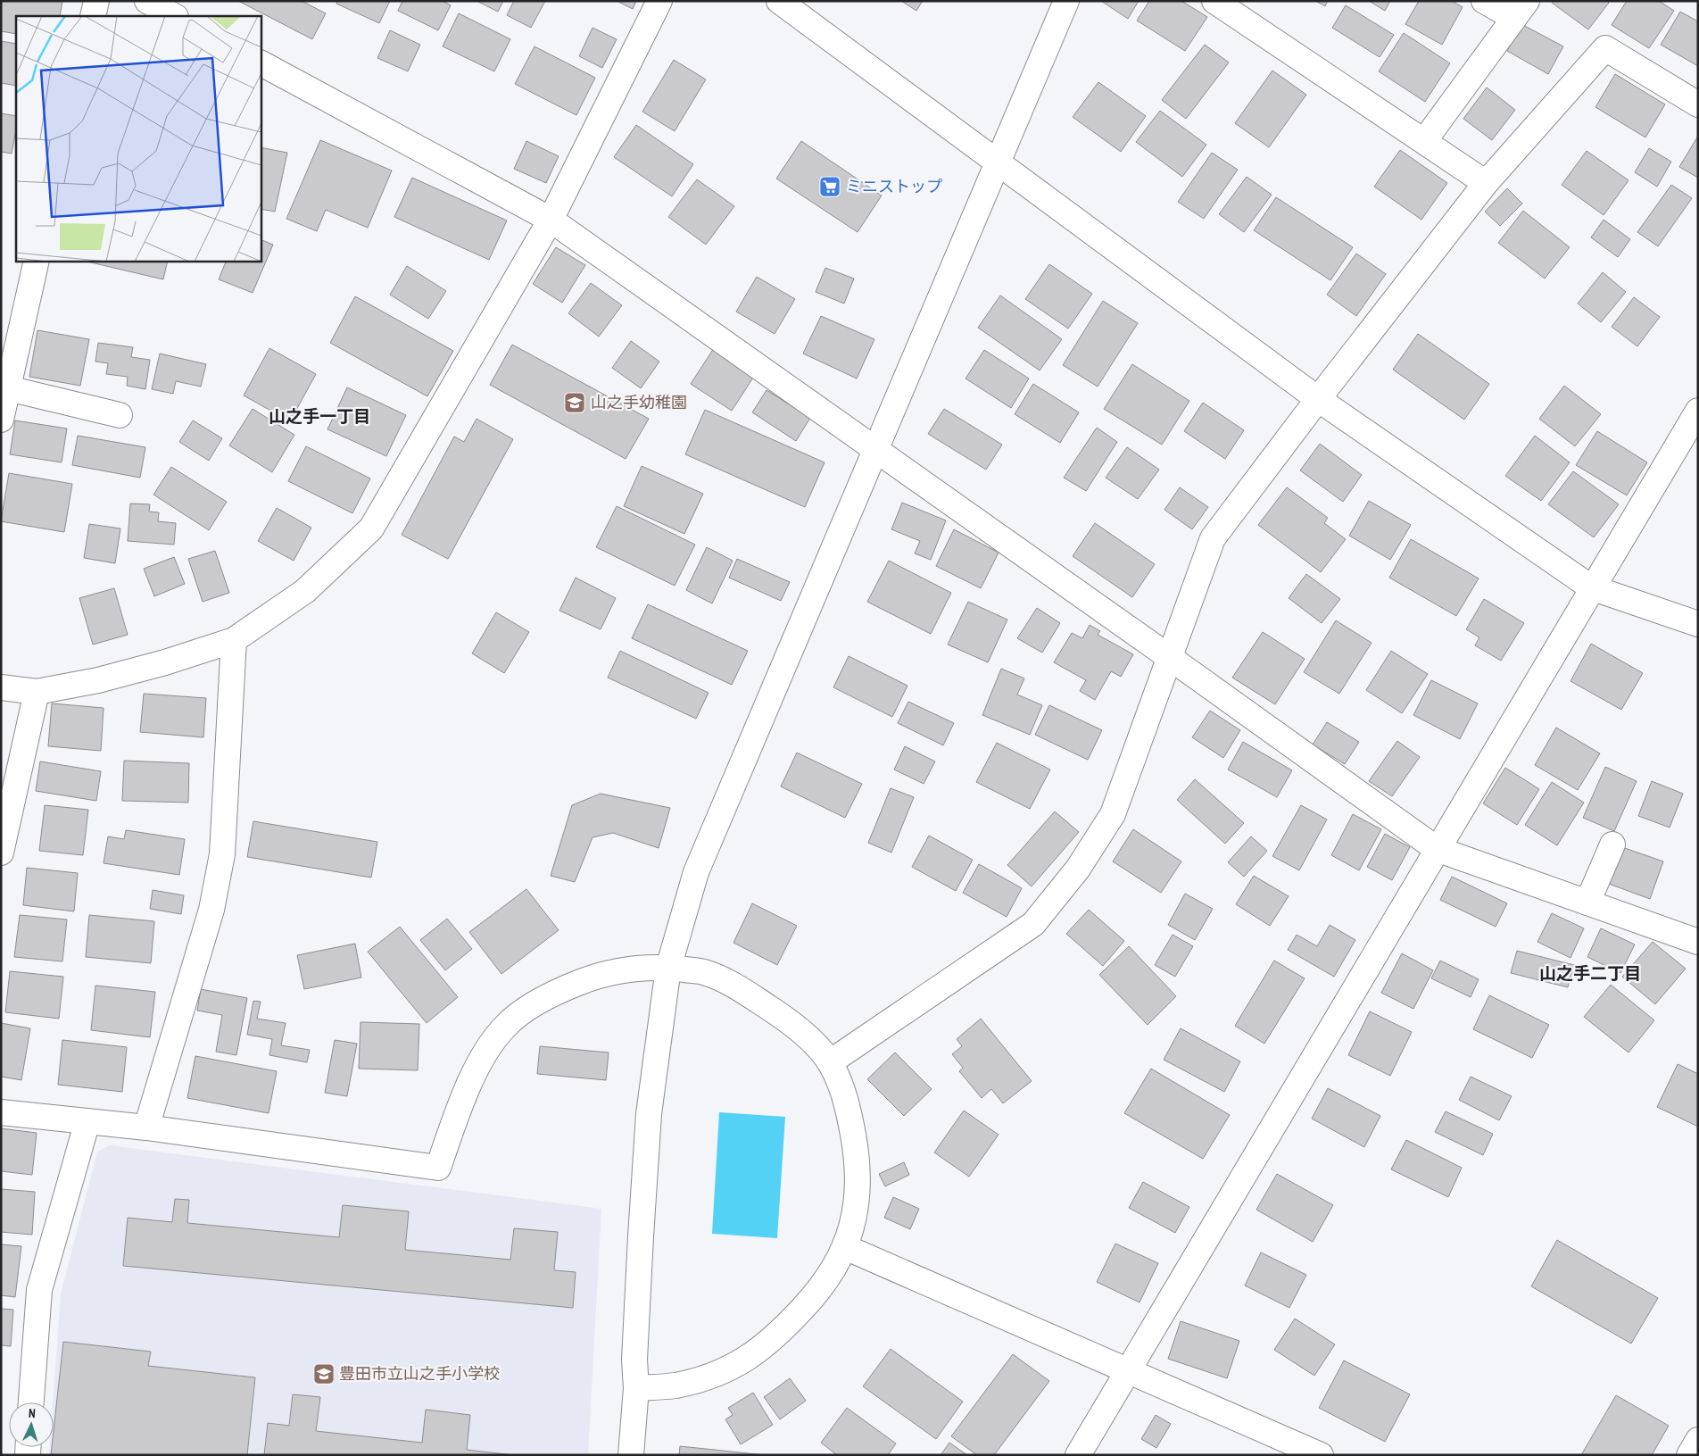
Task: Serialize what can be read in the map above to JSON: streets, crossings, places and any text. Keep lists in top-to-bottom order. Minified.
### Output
{"districts":["山之手一丁目","山之手二丁目"],"places":{"supermarket":["ミニストップ"],"school or university":["山之手幼稚園","豊田市立山之手小学校"]},"north":"top"}
